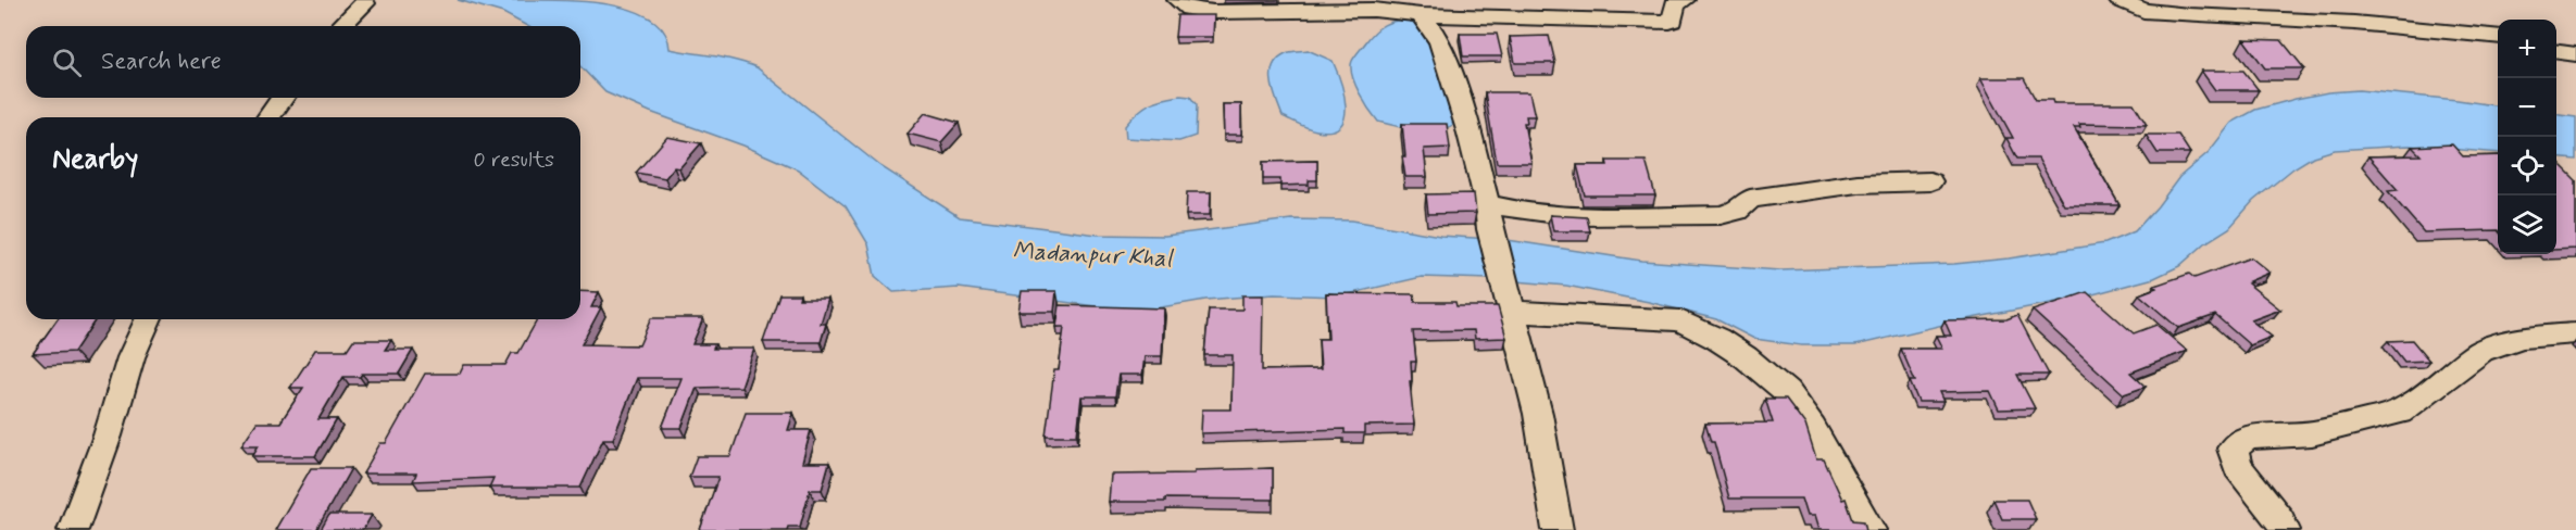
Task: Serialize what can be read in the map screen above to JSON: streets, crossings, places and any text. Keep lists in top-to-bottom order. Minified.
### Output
{"water":["Madanpur Khal"],"page":{"map_buttons":["+","−"],"search":"Search here","heading":["Nearby","0 results"]}}
